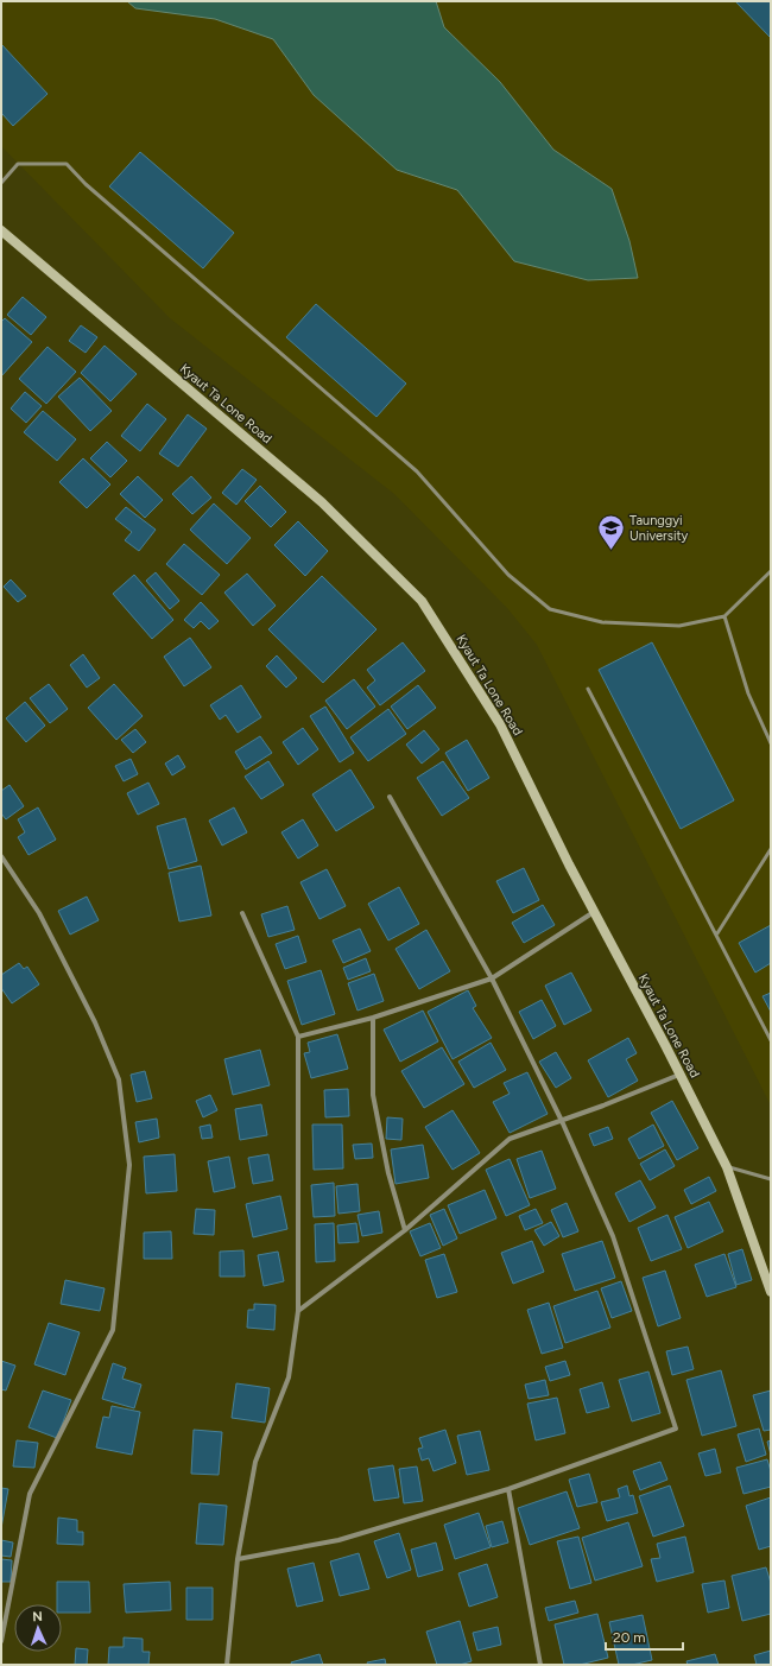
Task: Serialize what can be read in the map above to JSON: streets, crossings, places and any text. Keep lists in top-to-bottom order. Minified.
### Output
{"streets":{"main road":["Kyaut Ta Lone Road"]},"places":{"school or university":["Taunggyi University"]},"scale_bar":"20 m","north":"top"}
